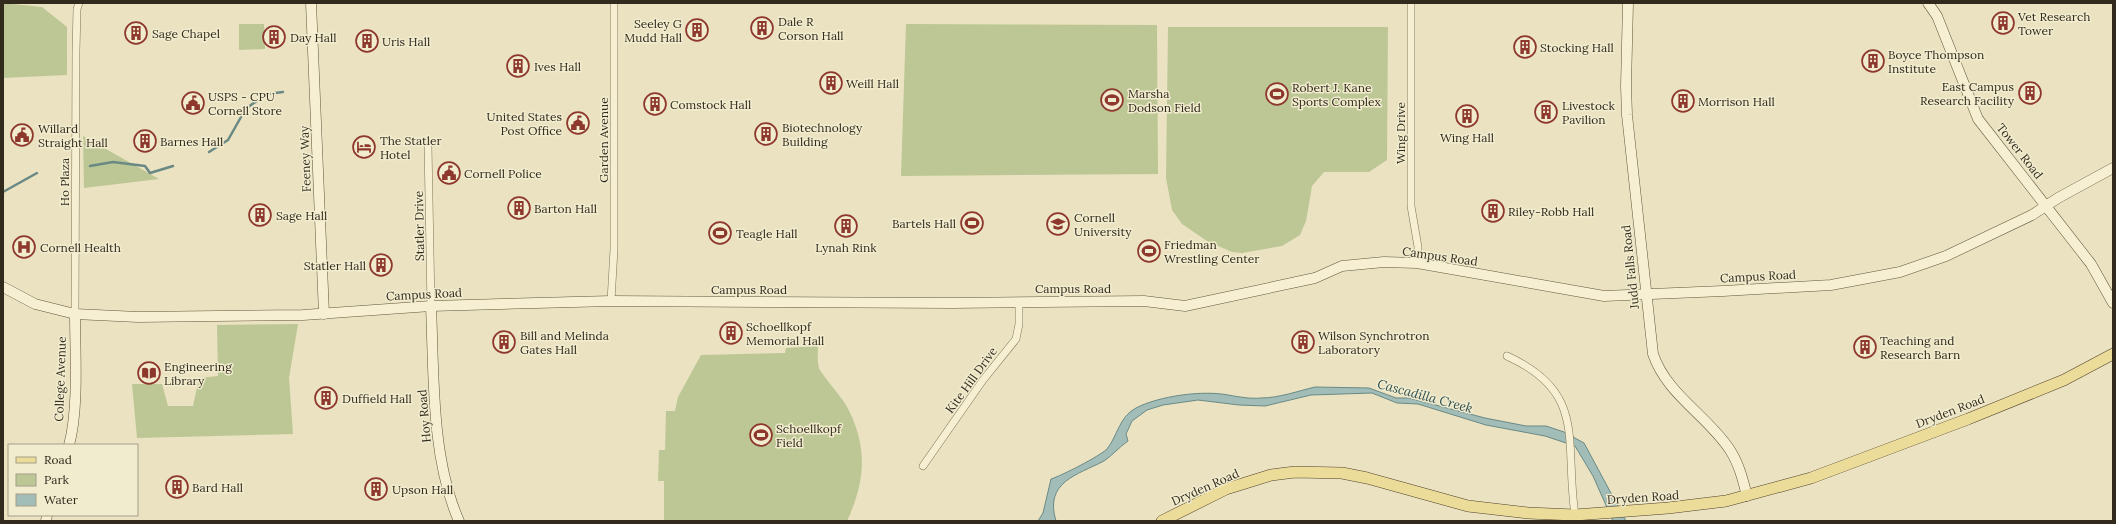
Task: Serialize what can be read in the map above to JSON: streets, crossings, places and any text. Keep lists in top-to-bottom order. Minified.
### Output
{"streets":{"main road":["Dryden Road"],"street":["Wing Drive","Garden Avenue","Tower Road","Feeney Way","Ho Plaza","Statler Drive","Campus Road","Judd Falls Road","College Avenue","Kite Hill Drive","Hoy Road"]},"crossings":[["Wing Drive","Campus Road"],["Garden Avenue","Campus Road"],["Tower Road","Campus Road"],["Feeney Way","Campus Road"],["Ho Plaza","Campus Road"],["Ho Plaza","College Avenue"],["Statler Drive","Campus Road"],["Statler Drive","Hoy Road"],["Campus Road","Judd Falls Road"],["Campus Road","College Avenue"],["Campus Road","Kite Hill Drive"],["Campus Road","Hoy Road"],["Judd Falls Road","Dryden Road"]],"water":["Cascadilla Creek"],"places":{"building":["Vet Research Tower","Dale R Corson Hall","Seeley G Mudd Hall","Sage Chapel","Day Hall","Uris Hall","Stocking Hall","Boyce Thompson Institute","Ives Hall","Weill Hall","East Campus Research Facility","Morrison Hall","Comstock Hall","Livestock Pavilion","Wing Hall","Biotechnology Building","Barnes Hall","Barton Hall","Riley-Robb Hall","Sage Hall","Lynah Rink","Statler Hall","Schoellkopf Memorial Hall","Bill and Melinda Gates Hall","Wilson Synchrotron Laboratory","Teaching and Research Barn","Duffield Hall","Bard Hall","Upson Hall"],"sports":["Robert J. Kane Sports Complex","Marsha Dodson Field","Bartels Hall","Teagle Hall","Friedman Wrestling Center","Schoellkopf Field"],"public building":["USPS - CPU Cornell Store","United States Post Office","Willard Straight Hall","Cornell Police"],"hotel":["The Statler Hotel"],"school or university":["Cornell University"],"hospital":["Cornell Health"],"library":["Engineering Library"]},"legend":["Road","Park","Water"]}
